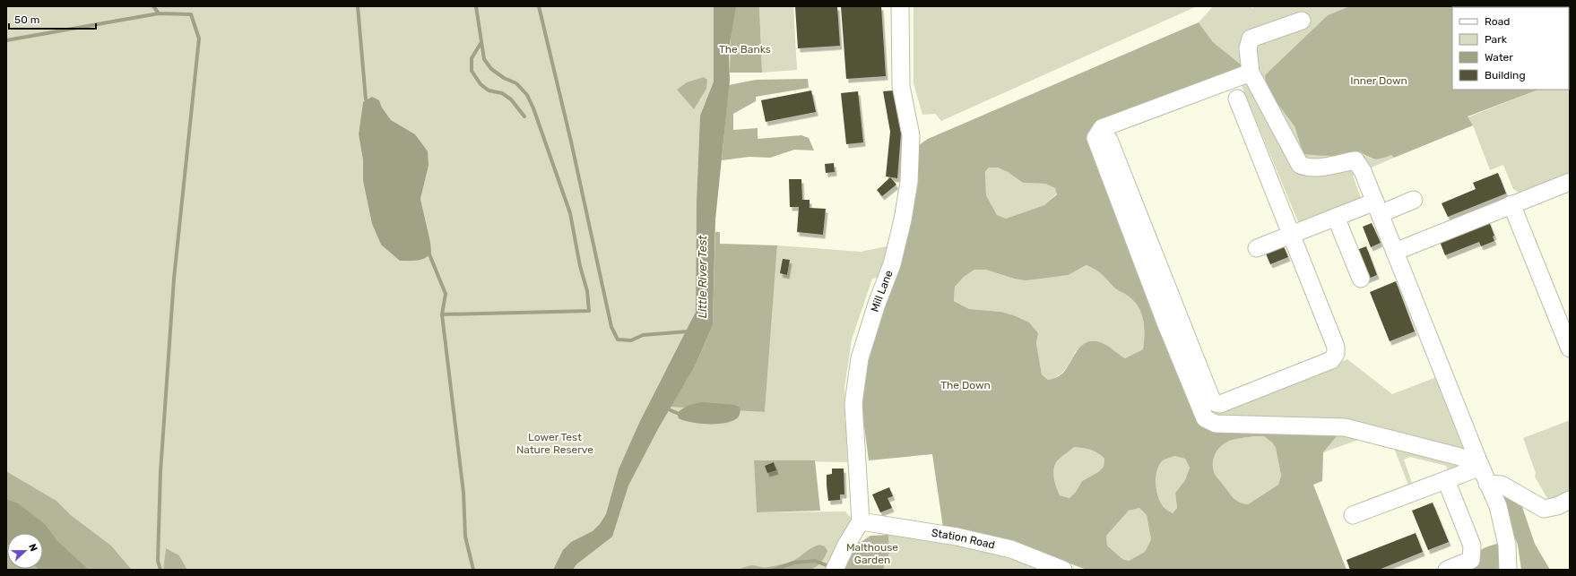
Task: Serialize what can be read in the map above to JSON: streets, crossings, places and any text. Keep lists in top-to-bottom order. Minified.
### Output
{"streets":{"street":["Mill Lane","Station Road"]},"crossings":[["Mill Lane","Station Road"]],"water":["Little River Test"],"parks":["The Banks","Inner Down","The Down","Lower Test Nature Reserve","Malthouse Garden"],"legend":["Road","Park","Water","Building"],"scale_bar":"50 m","north":"right"}
